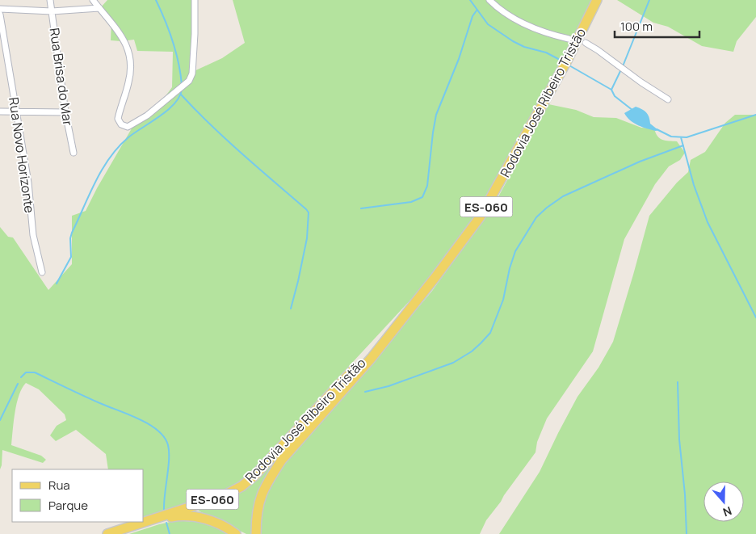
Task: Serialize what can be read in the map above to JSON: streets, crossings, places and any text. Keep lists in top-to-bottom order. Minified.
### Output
{"streets":{"main road":["Rodovia José Ribeiro Tristão","ES-060"],"street":["Rua Brisa do Mar","Rua Novo Horizonte"]},"legend":["Rua","Parque"],"scale_bar":"100 m","north":"bottom"}
